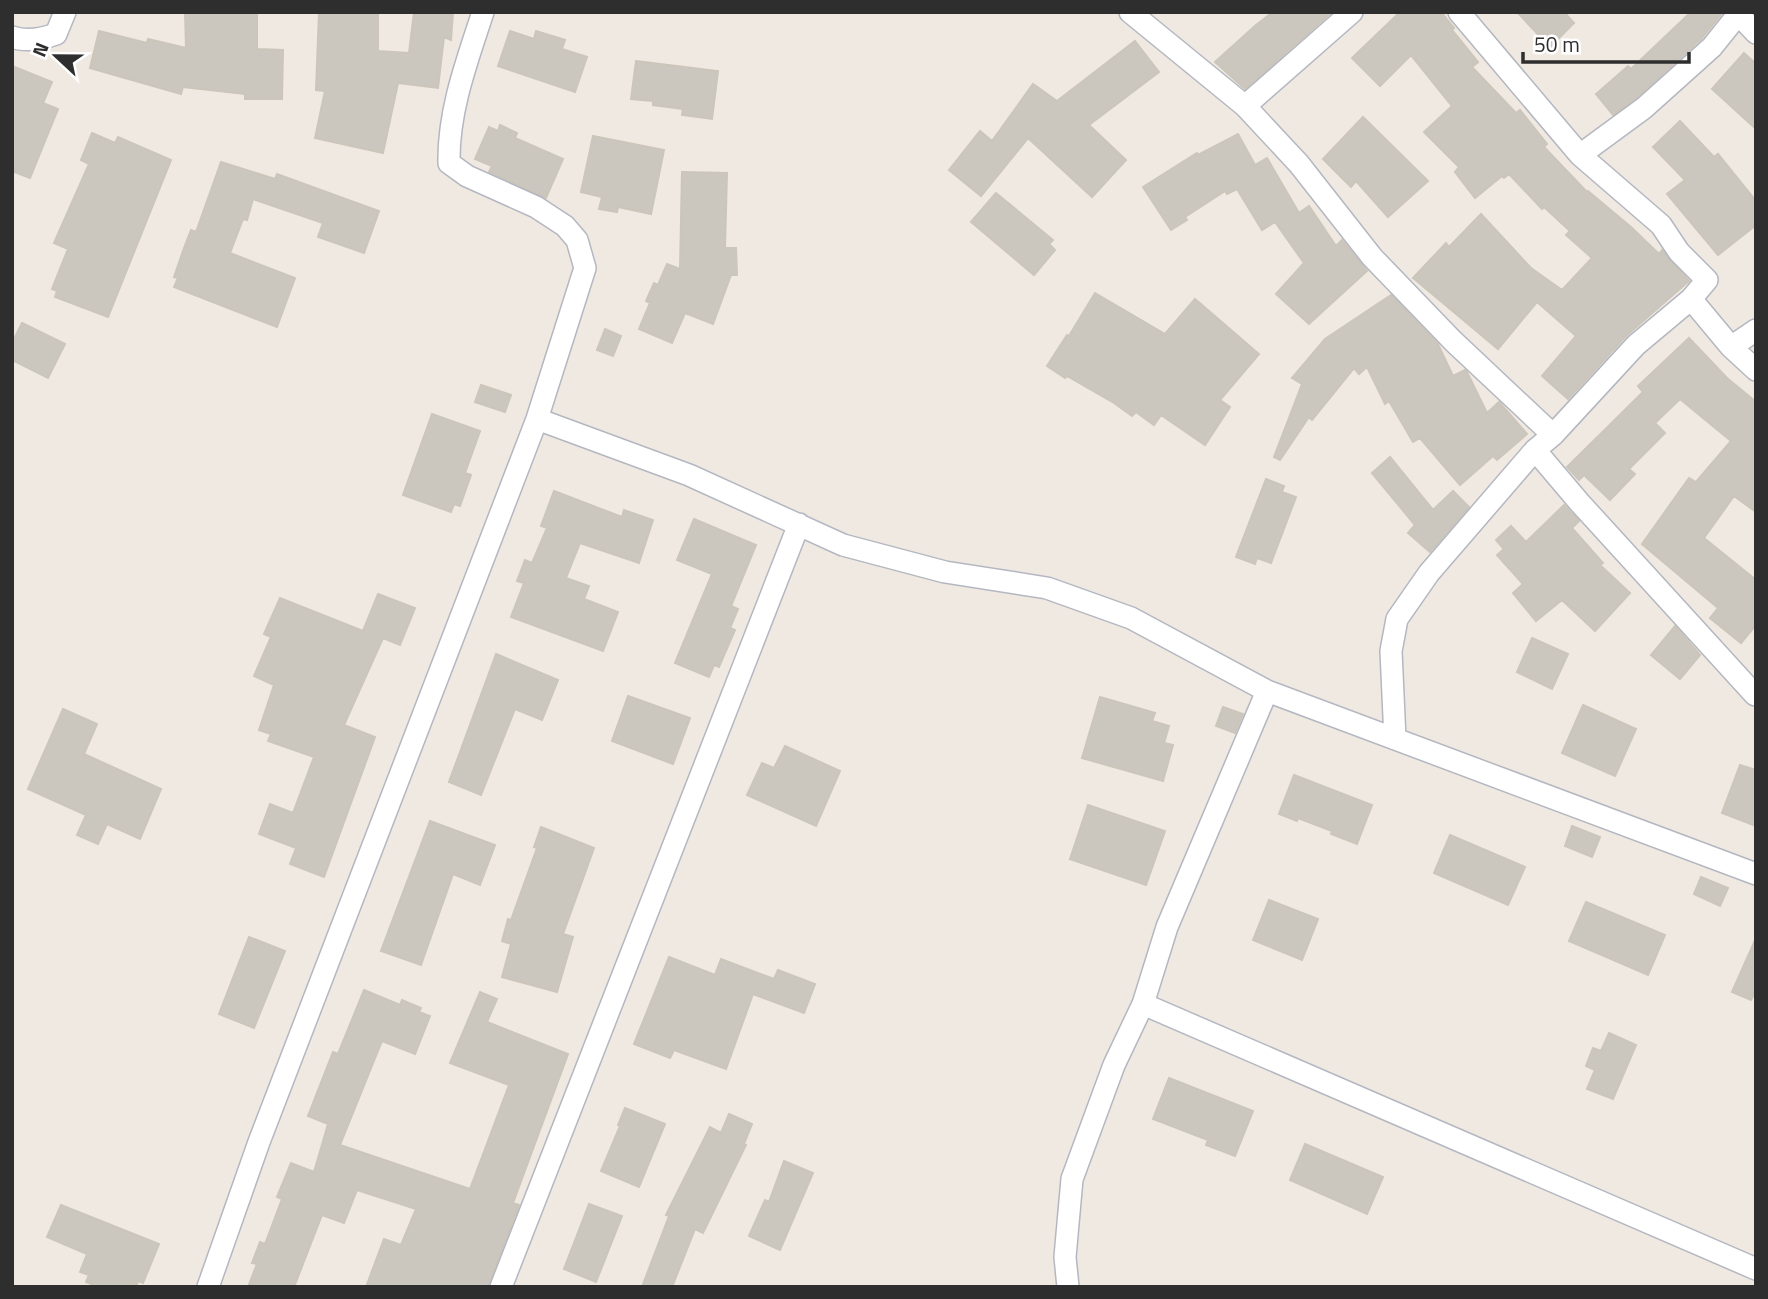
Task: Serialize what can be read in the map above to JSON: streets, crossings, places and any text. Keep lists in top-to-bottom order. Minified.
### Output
{"scale_bar":"50 m","north":"left"}
